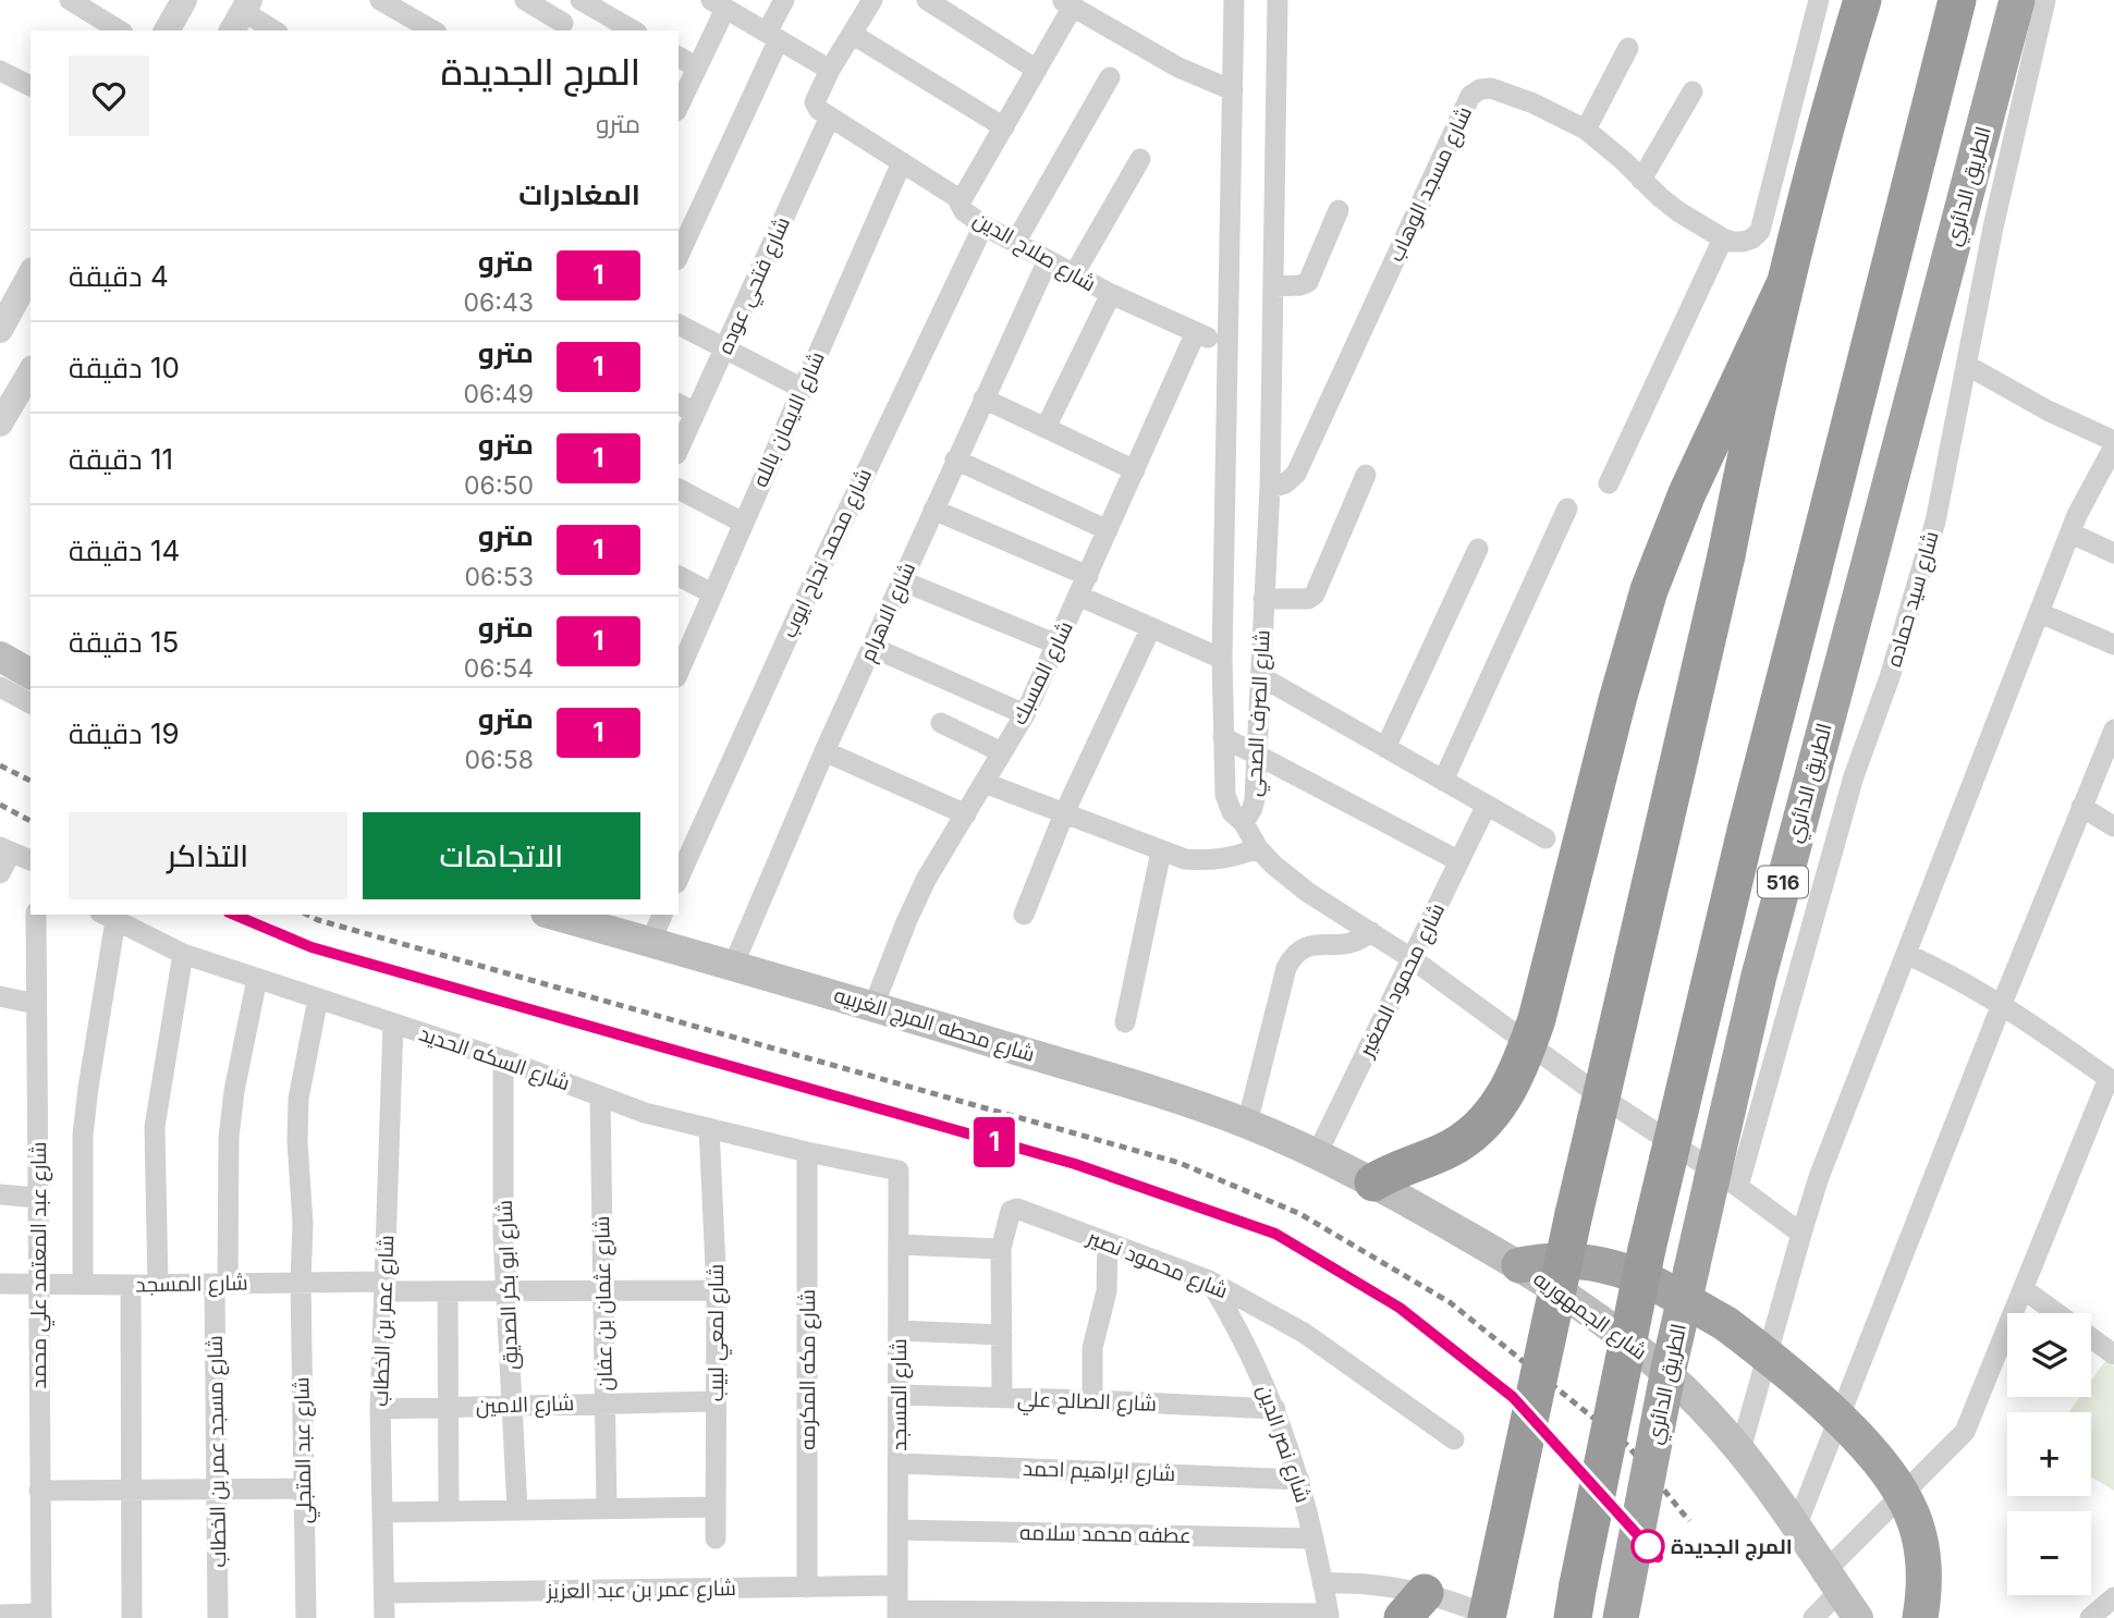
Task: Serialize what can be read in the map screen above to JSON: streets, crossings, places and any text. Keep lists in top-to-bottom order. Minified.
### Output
{"streets":{"highway":["الطريق الدائري","516"],"main road":["شارع محطه المرج الغربيه","شارع الجمهوريه"],"street":["شارع مسجد الوهاب","شارع صلاح الدين","شارع فتحي عوده","شارع الايمان بالله","شارع محمد نجاح ايوب","شارع سيد حماده","شارع الاهرام","شارع المسبك","شارع الصرف الصحي","شارع محمود الصغير","شارع السكه الحديد","شارع محمود نصير","شارع عبد المعتمد علي محمد","شارع المسجد","شارع ابو بكر الصديق","شارع عثمان بن عفان","شارع عمر بن الخطاب","شارع لمعي لبيب","شارع مكه المكرمه","شارع الصالح علي","شارع الامين","شارع نصر الدين","شارع عبد المتجلي","شارع مسجد عمر بن الخطاب","شارع ابراهيم احمد","عطفه محمد سلامه","شارع عمر بن عبد العزيز"]},"crossings":[["شارع مسجد الوهاب","شارع الصرف الصحي"],["شارع صلاح الدين","شارع فتحي عوده"],["شارع صلاح الدين","شارع الايمان بالله"],["شارع صلاح الدين","شارع محمد نجاح ايوب"],["شارع صلاح الدين","شارع الاهرام"],["شارع صلاح الدين","شارع المسبك"],["شارع صلاح الدين","شارع الصرف الصحي"],["شارع الاهرام","شارع محطه المرج الغربيه"],["شارع المسبك","شارع محطه المرج الغربيه"],["شارع محمود الصغير","شارع محطه المرج الغربيه"],["شارع محمود الصغير","شارع الجمهوريه"],["شارع محطه المرج الغربيه","شارع الجمهوريه"],["شارع السكه الحديد","شارع المسجد"],["شارع السكه الحديد","شارع ابو بكر الصديق"],["شارع السكه الحديد","شارع عثمان بن عفان"],["شارع السكه الحديد","شارع عمر بن الخطاب"],["شارع السكه الحديد","شارع لمعي لبيب"],["شارع السكه الحديد","شارع مكه المكرمه"],["شارع السكه الحديد","شارع عبد المتجلي"],["شارع السكه الحديد","شارع مسجد عمر بن الخطاب"],["شارع محمود نصير","شارع نصر الدين"],["شارع عبد المعتمد علي محمد","شارع المسجد"],["شارع المسجد","شارع ابو بكر الصديق"],["شارع المسجد","شارع عثمان بن عفان"],["شارع المسجد","شارع عمر بن الخطاب"],["شارع المسجد","شارع لمعي لبيب"],["شارع المسجد","شارع الصالح علي"],["شارع المسجد","شارع عبد المتجلي"],["شارع المسجد","شارع مسجد عمر بن الخطاب"],["شارع المسجد","شارع ابراهيم احمد"],["شارع المسجد","عطفه محمد سلامه"],["شارع المسجد","شارع عمر بن عبد العزيز"],["شارع ابو بكر الصديق","شارع الامين"],["شارع عثمان بن عفان","شارع الامين"],["شارع عمر بن الخطاب","شارع الامين"],["شارع عمر بن الخطاب","شارع عمر بن عبد العزيز"],["شارع لمعي لبيب","شارع الامين"],["شارع مكه المكرمه","شارع عمر بن عبد العزيز"],["شارع الصالح علي","شارع نصر الدين"],["شارع نصر الدين","شارع ابراهيم احمد"],["شارع نصر الدين","عطفه محمد سلامه"]],"places":["المرج الجديدة"],"lines":["metro line 1"],"page":{"on_map":"1","heading":[["المرج الجديدة","مترو"],"المغادرات"],"list":[{"mark":"1","name":"مترو","note":"06:43","value":"4 دقيقة"},{"mark":"1","name":"مترو","note":"06:49","value":"10 دقيقة"},{"mark":"1","name":"مترو","note":"06:50","value":"11 دقيقة"},{"mark":"1","name":"مترو","note":"06:53","value":"14 دقيقة"},{"mark":"1","name":"مترو","note":"06:54","value":"15 دقيقة"},{"mark":"1","name":"مترو","note":"06:58","value":"19 دقيقة"}],"buttons":["الاتجاهات","التذاكر"],"map_buttons":["+","−"]}}
